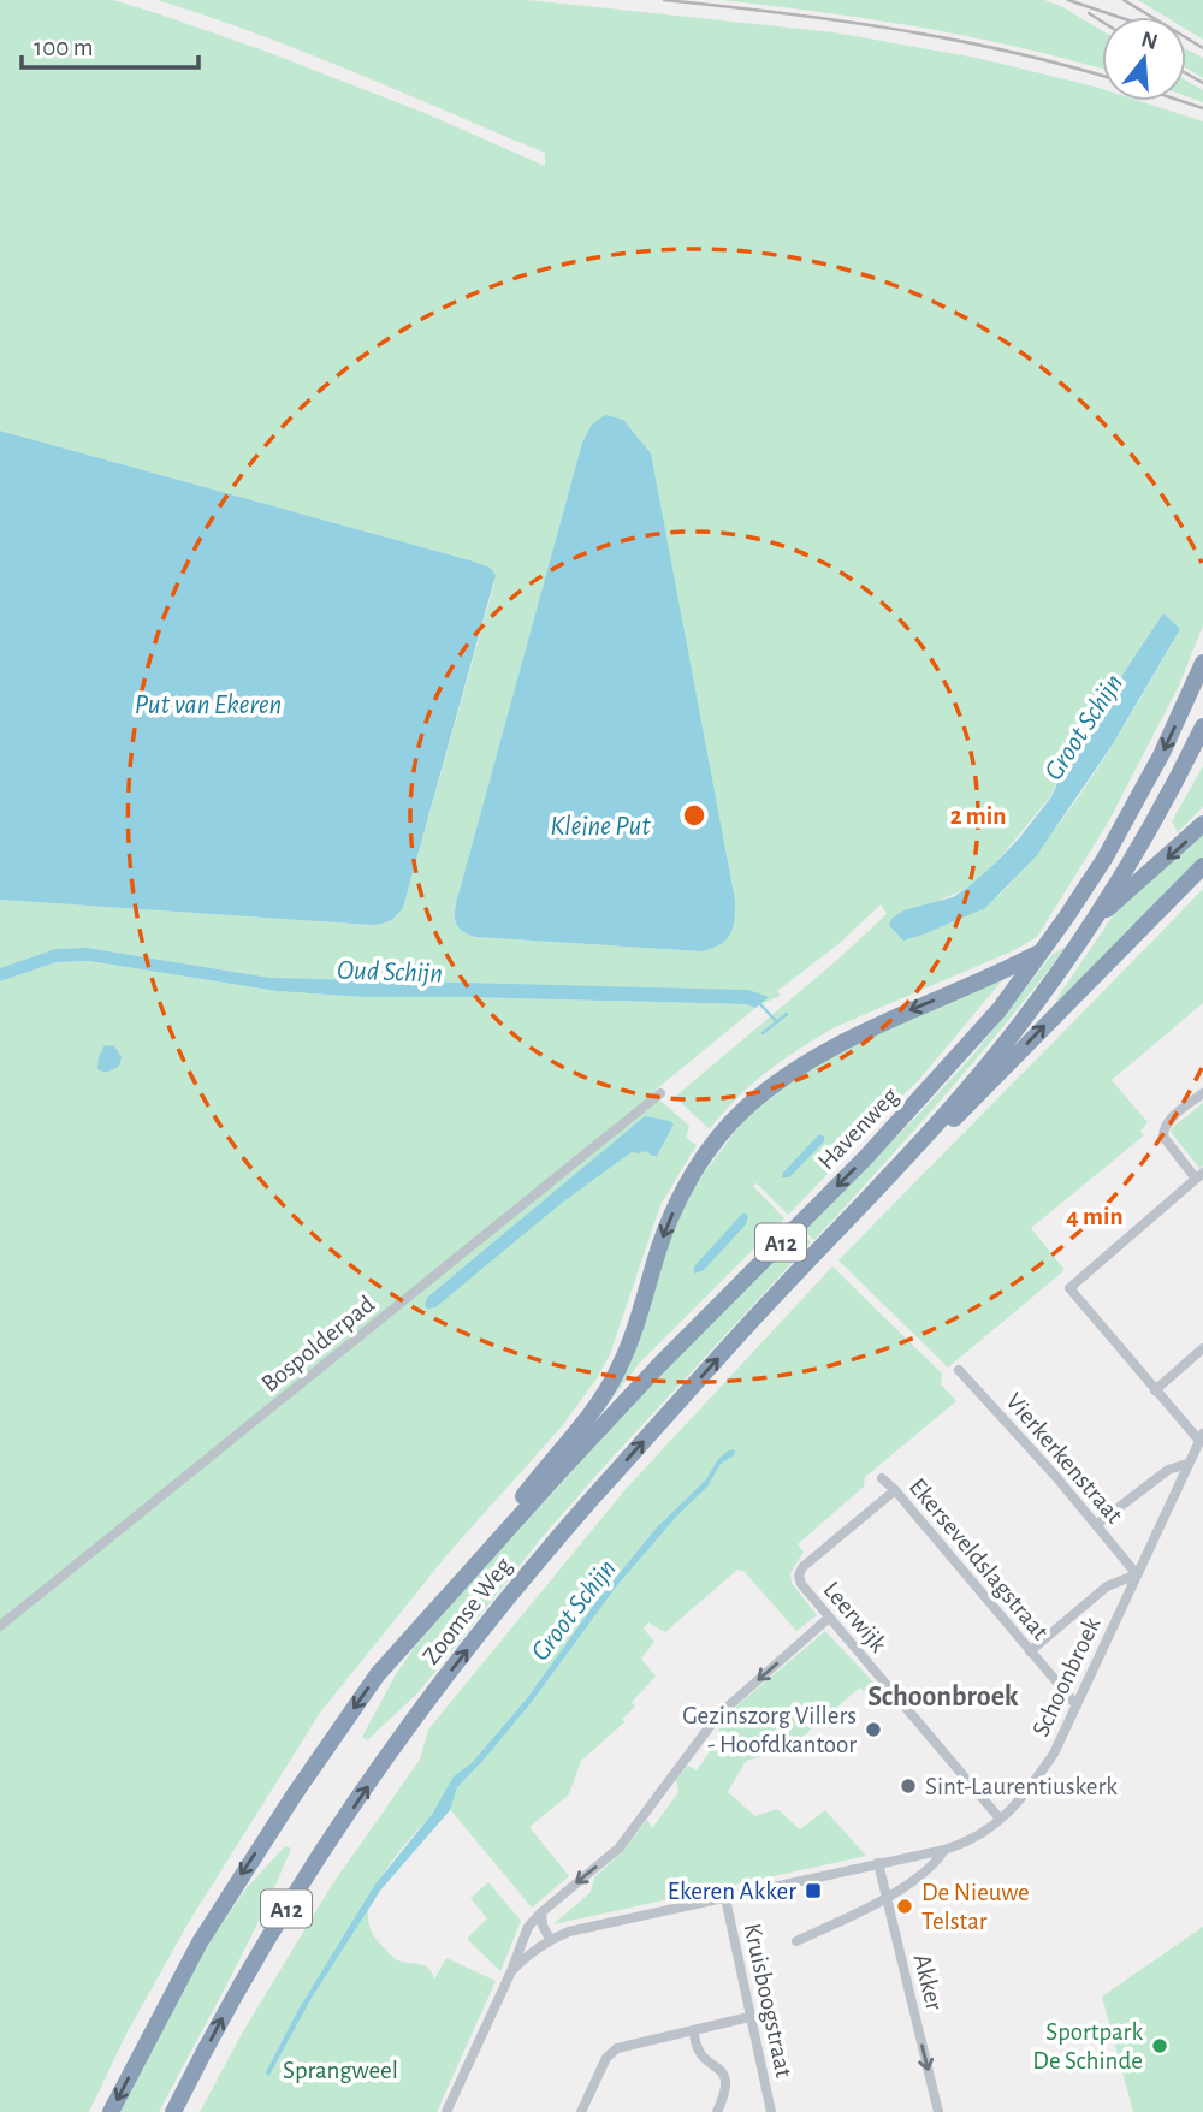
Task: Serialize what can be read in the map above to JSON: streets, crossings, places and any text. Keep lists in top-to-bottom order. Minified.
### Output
{"streets":{"highway":["Havenweg","A12","Zoomse Weg"],"street":["Bospolderpad","Vierkerkenstraat","Ekerseveldslagstraat","Leerwijk","Schoonbroek","Akker","Kruisboogstraat"]},"crossings":[["Havenweg","Zoomse Weg"],["Vierkerkenstraat","Schoonbroek"],["Ekerseveldslagstraat","Leerwijk"],["Ekerseveldslagstraat","Schoonbroek"],["Leerwijk","Schoonbroek"],["Schoonbroek","Akker"],["Schoonbroek","Kruisboogstraat"]],"one_way":["Akker"],"districts":["Schoonbroek"],"water":["Put van Ekeren","Groot Schijn","Kleine Put","Oud Schijn"],"parks":["Sprangweel"],"places":{"other":["Gezinszorg Villers - Hoofdkantoor","Sint-Laurentiuskerk","De Nieuwe Telstar","Sportpark De Schinde"],"transit":["Ekeren Akker"]},"scale_bar":"100 m","north":"top","rings":["2 min","4 min"]}
